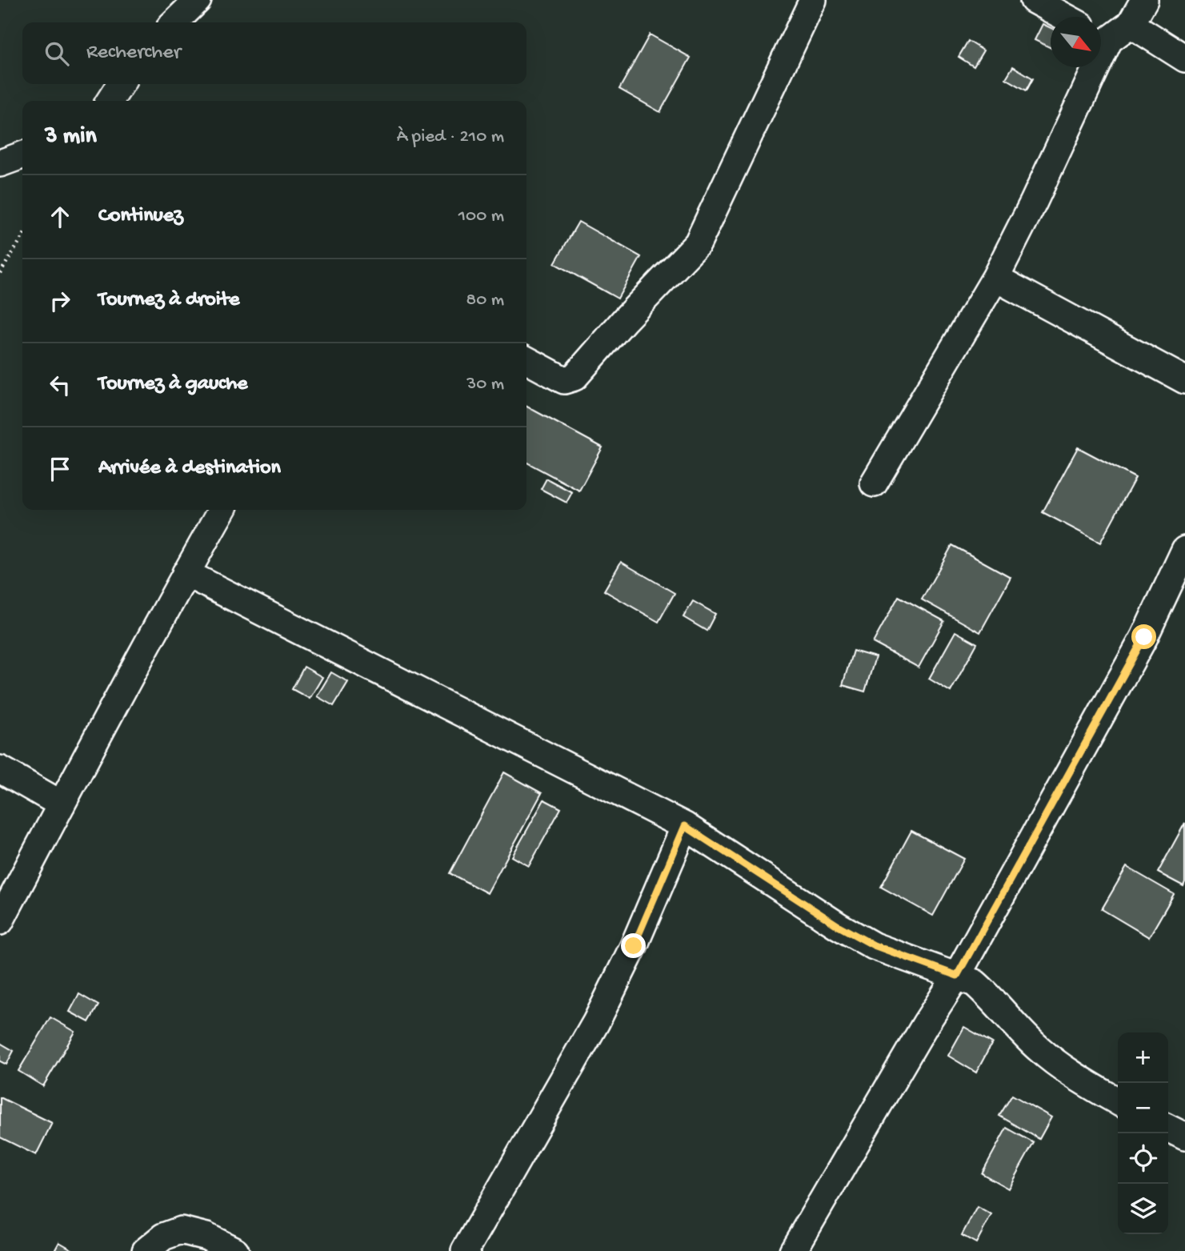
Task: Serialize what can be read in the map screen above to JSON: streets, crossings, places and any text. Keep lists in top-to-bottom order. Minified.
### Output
{"north":"bottom right","page":{"search":"Rechercher","heading":["3 min","À pied · 210 m"],"list":[["Continuez","100 m"],["Tournez à droite","80 m"],["Tournez à gauche","30 m"],"Arrivée à destination"],"map_buttons":["+","−"]}}
